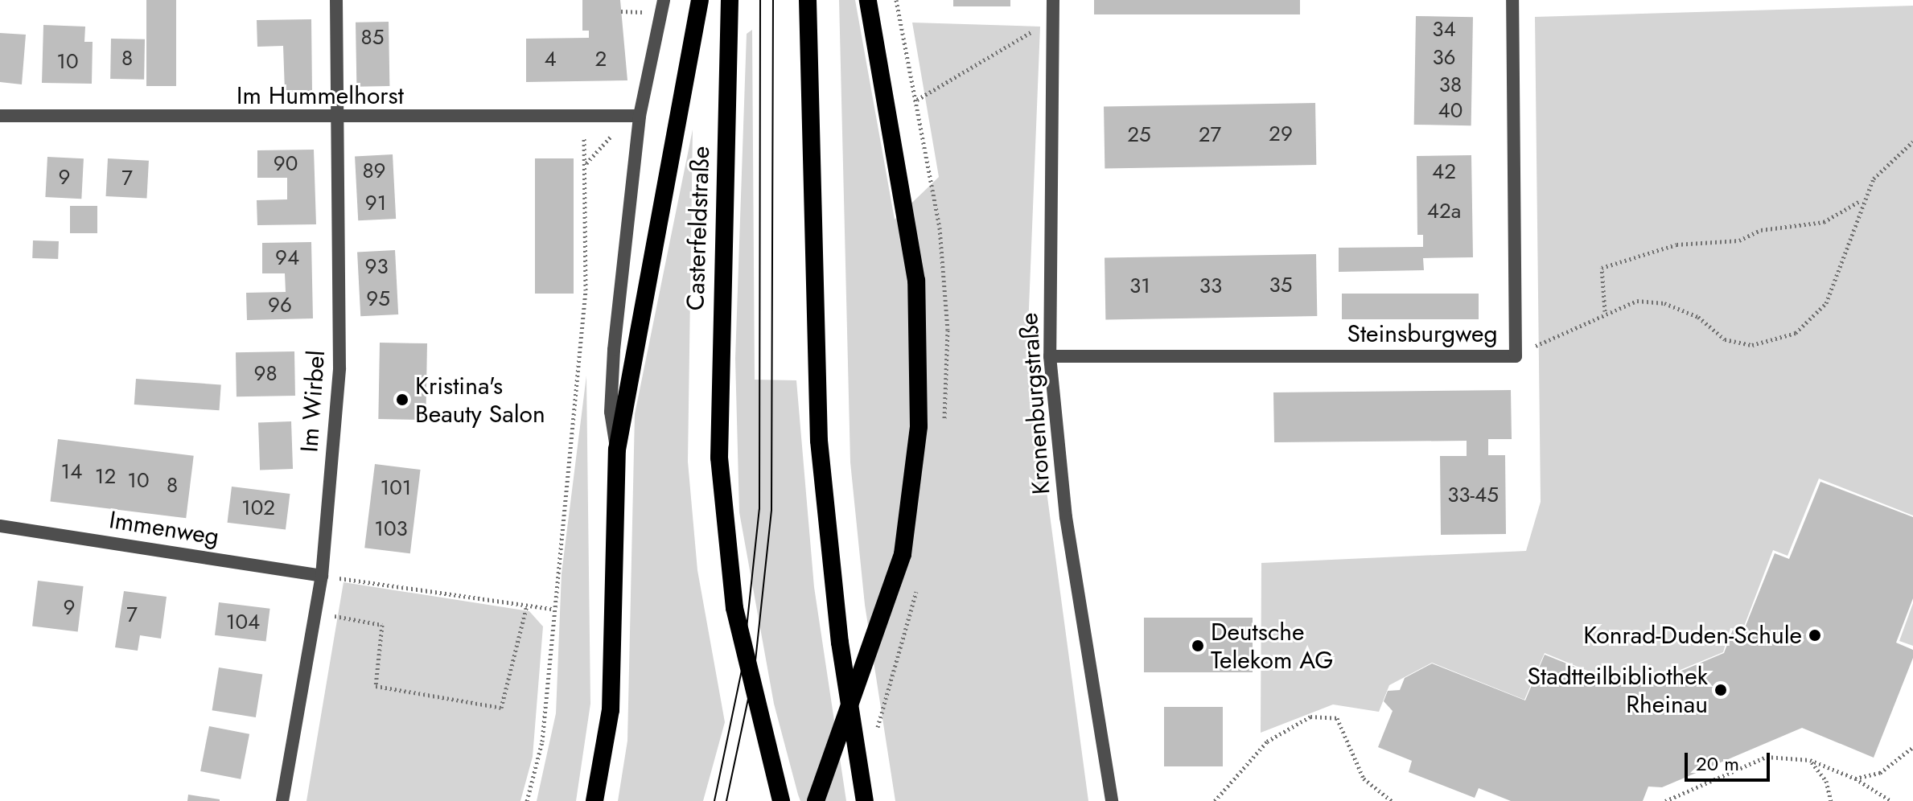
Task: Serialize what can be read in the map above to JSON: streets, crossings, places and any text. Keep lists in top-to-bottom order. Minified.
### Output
{"streets":{"highway":["Casterfeldstraße"],"street":["Im Hummelhorst","Steinsburgweg","Im Wirbel","Kronenburgstraße","Immenweg"]},"crossings":[["Im Hummelhorst","Im Wirbel"],["Steinsburgweg","Kronenburgstraße"],["Im Wirbel","Immenweg"]],"places":["Kristina's Beauty Salon","Konrad-Duden-Schule","Deutsche Telekom AG","Stadtteilbibliothek Rheinau"],"house_numbers":["34","85","36","8","4","2","10","38","40","29","25","27","90","89","42","9","7","91","42a","94","93","35","31","33","95","96","98","14","12","10","8","101","33-45","102","103","9","7","104"],"scale_bar":"20 m"}
